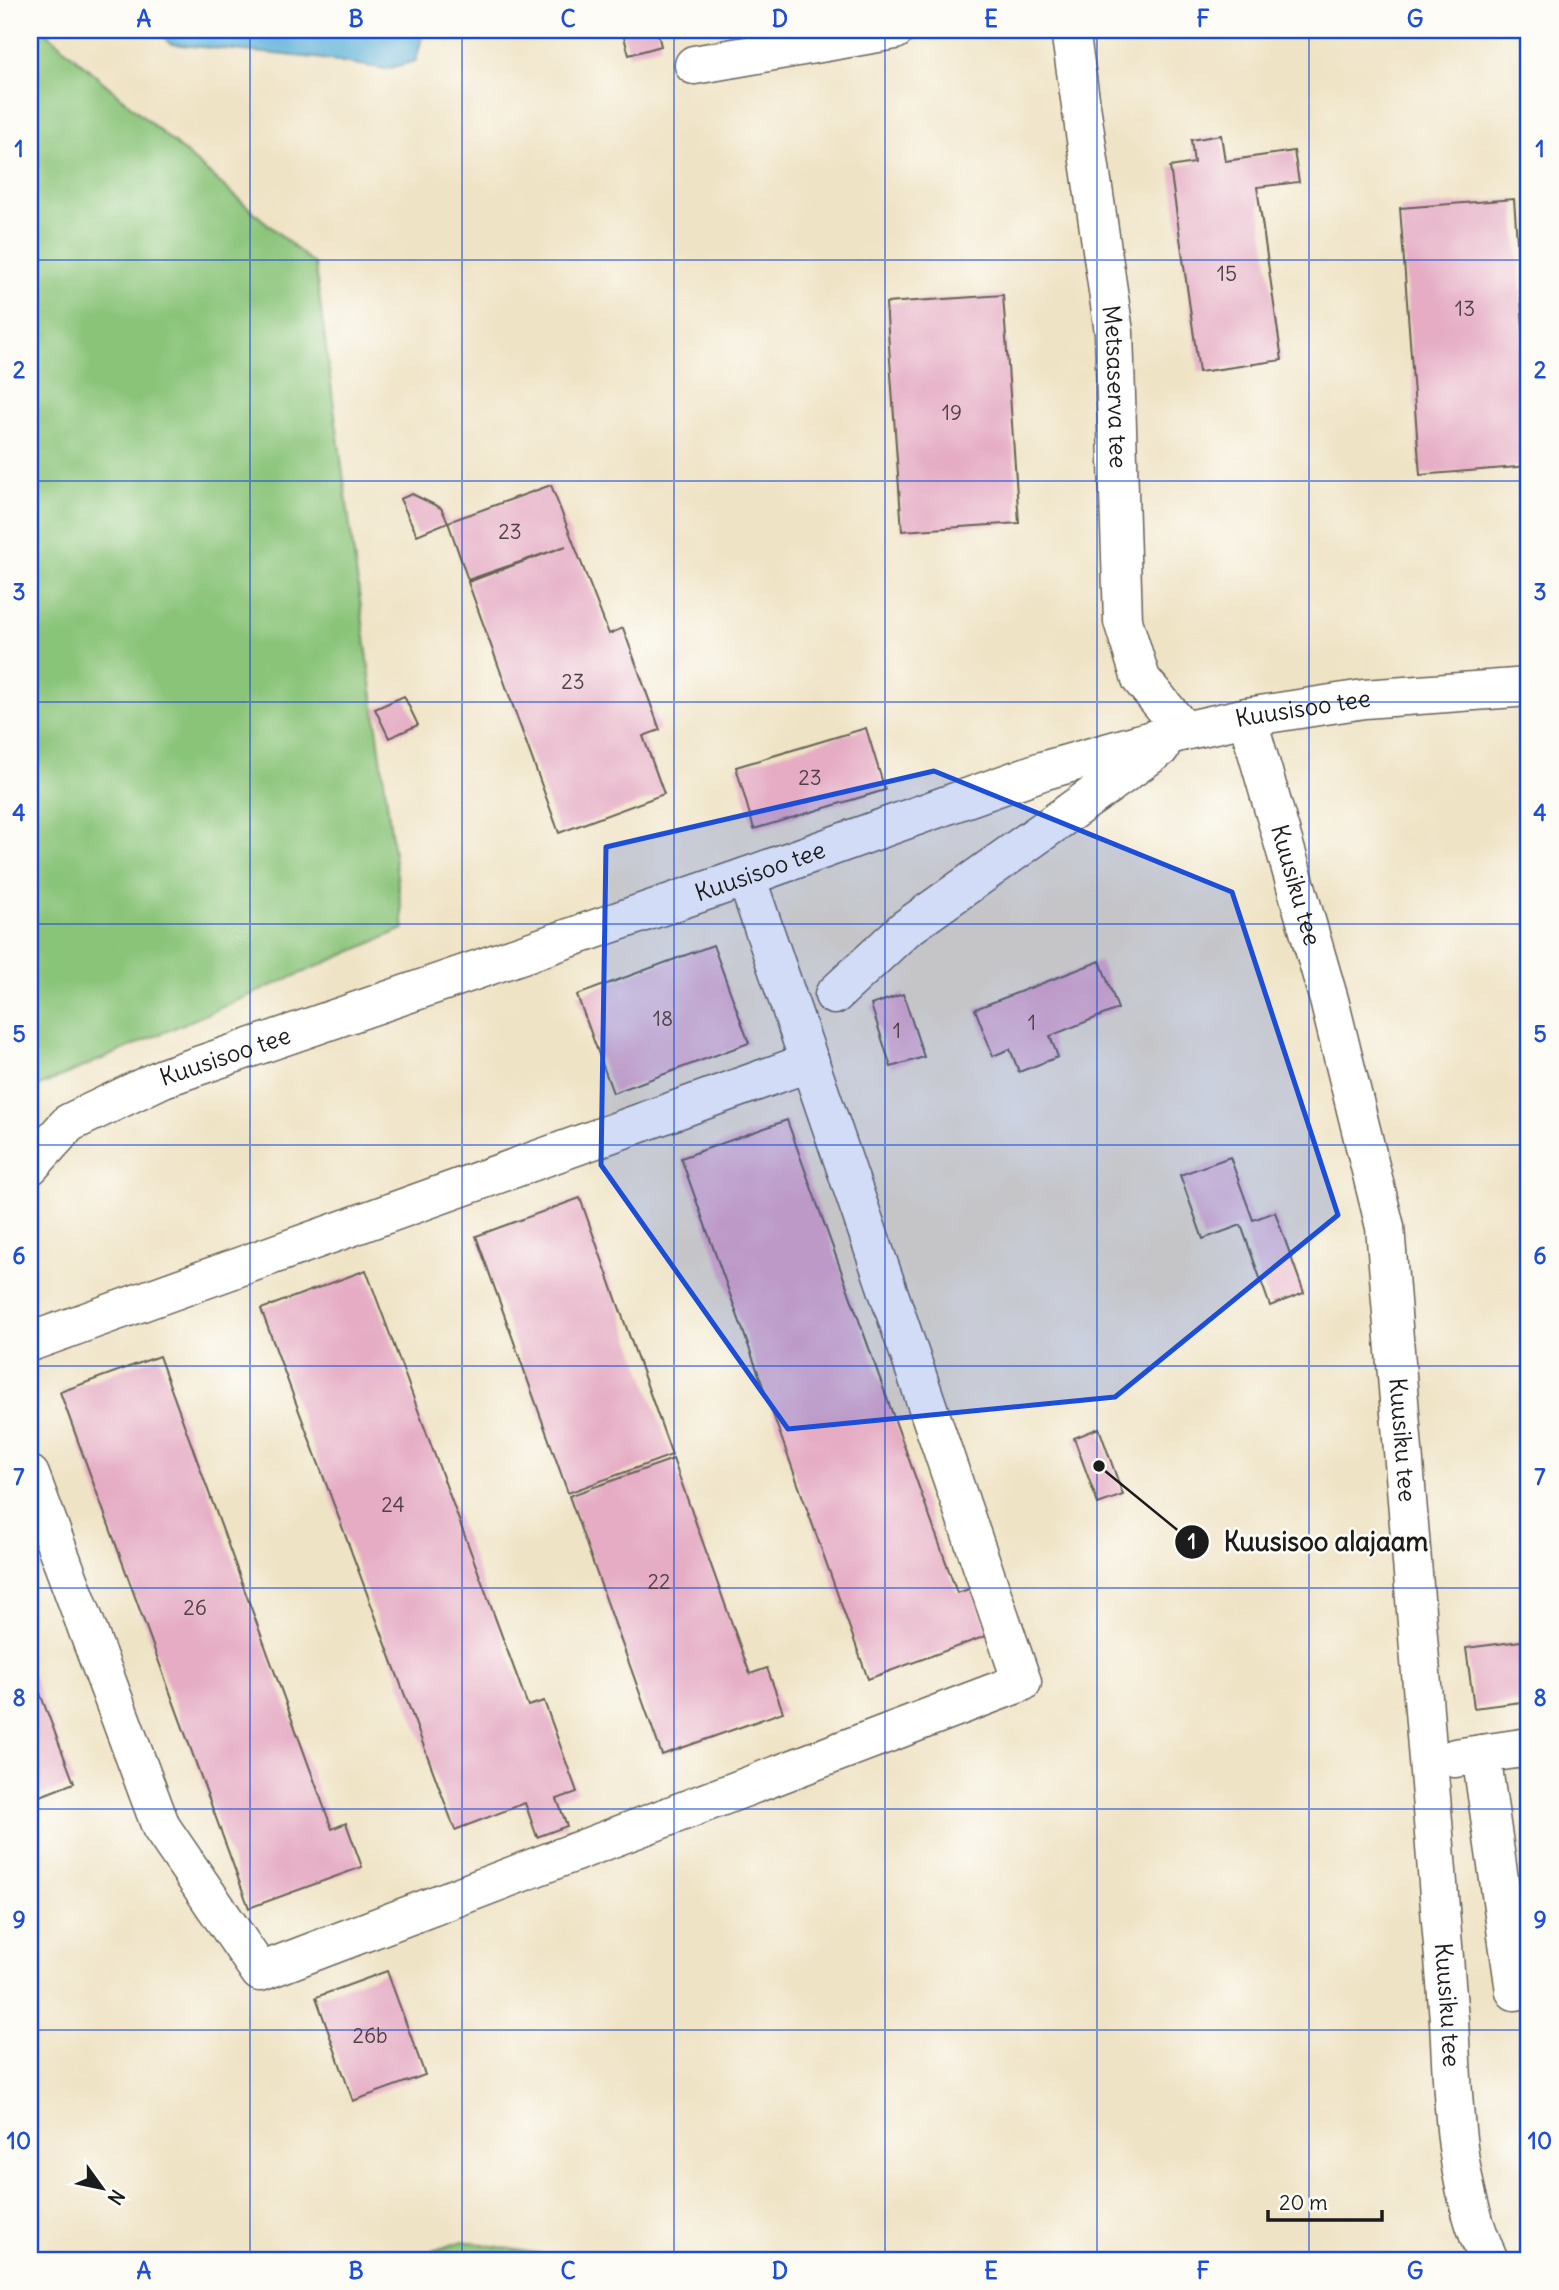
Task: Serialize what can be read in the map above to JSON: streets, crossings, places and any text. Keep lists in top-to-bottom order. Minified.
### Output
{"streets":{"street":["Metsaserva tee","Kuusisoo tee","Kuusiku tee"]},"crossings":[["Metsaserva tee","Kuusisoo tee"],["Kuusisoo tee","Kuusiku tee"]],"places":["Kuusisoo alajaam"],"house_numbers":["15","13","19","23","23","23","18","1","1","24","22","26","26b"],"scale_bar":"20 m","north":"bottom right","grid":{"columns":["A","B","C","D","E","F","G"],"rows":["1","2","3","4","5","6","7","8","9","10"]}}
